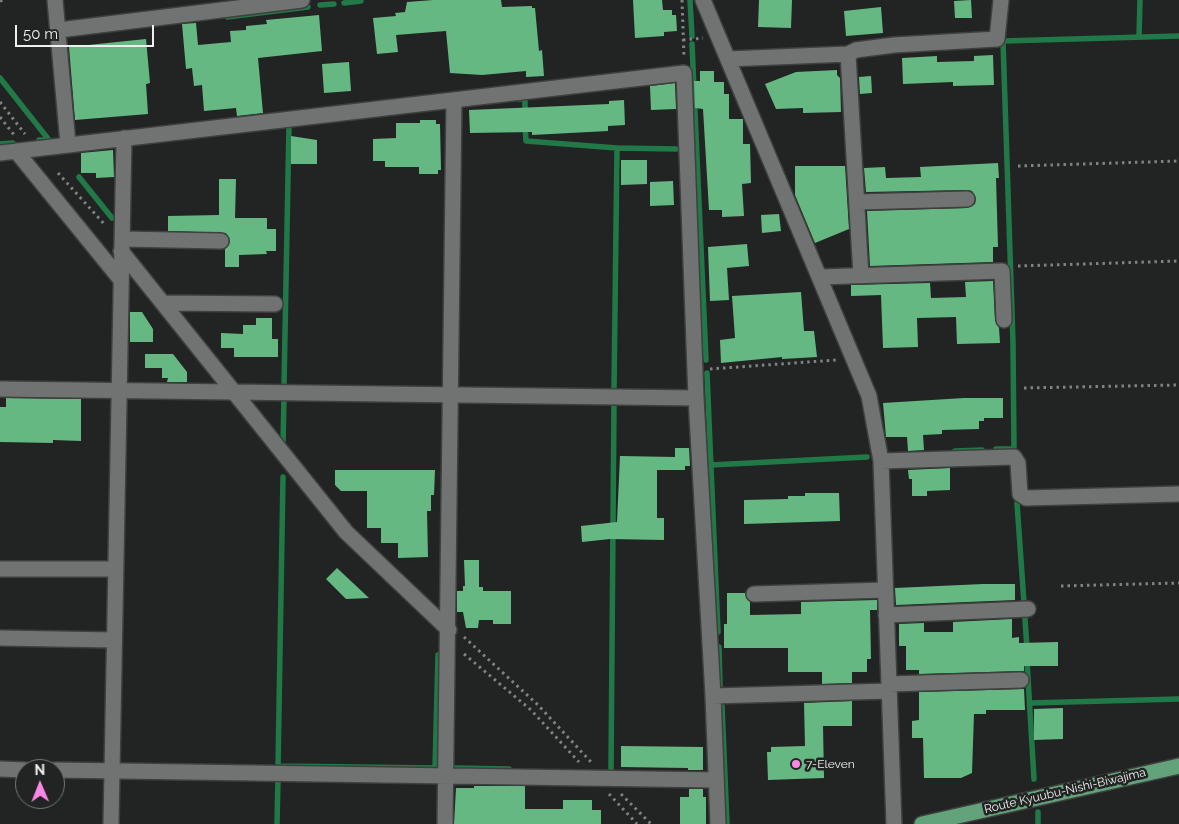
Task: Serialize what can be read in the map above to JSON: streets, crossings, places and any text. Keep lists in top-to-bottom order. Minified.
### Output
{"streets":{"main road":["Route Kyuubu-Nishi-Biwajima"]},"places":["7-Eleven"],"scale_bar":"50 m","north":"top"}
